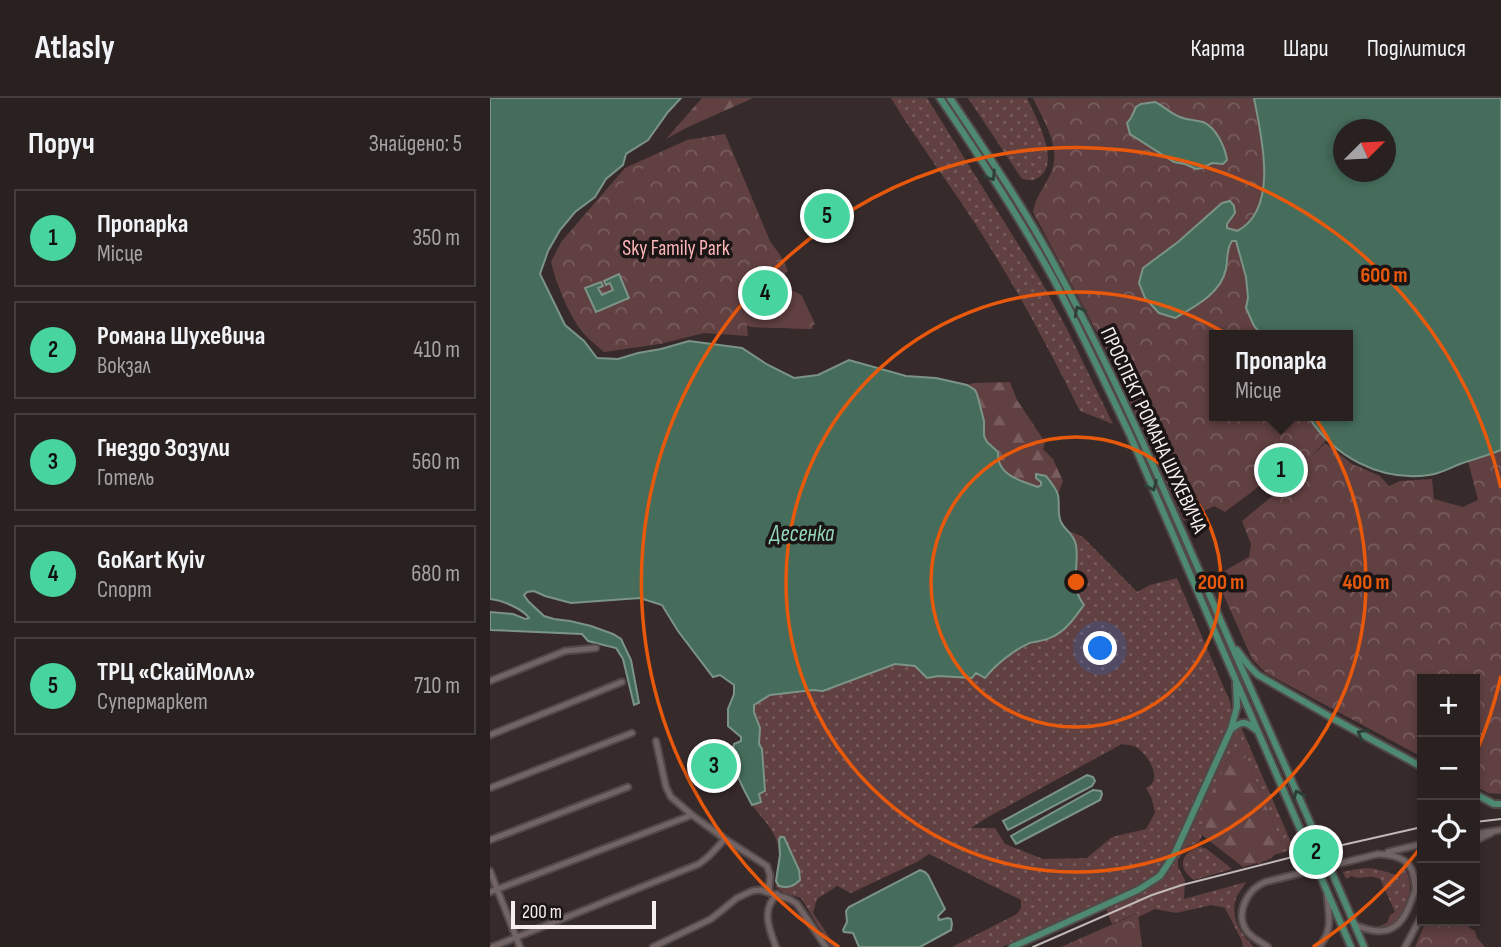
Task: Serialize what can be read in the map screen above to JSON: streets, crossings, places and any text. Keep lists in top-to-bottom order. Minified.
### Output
{"streets":{"main road":["ПРОСПЕКТ РОМАНА ШУХЕВИЧА"]},"water":["Десенка"],"parks":["Sky Family Park"],"scale_bar":"200 m","north":"top right","page":{"header":"Atlasly","nav":["Карта","Шари","Поділитися"],"heading":["Поруч","Знайдено: 5"],"list":[{"mark":"1","name":"Пропарка","note":"Місце","value":"350 m"},{"mark":"2","name":"Романа Шухевича","note":"Вокзал","value":"410 m"},{"mark":"3","name":"Гнездо Зозули","note":"Готель","value":"560 m"},{"mark":"4","name":"GoKart Kyiv","note":"Спорт","value":"680 m"},{"mark":"5","name":"ТРЦ «СкайМолл»","note":"Супермаркет","value":"710 m"}],"pins":["5","4","1","3","2"],"popup":["Пропарка","Місце"],"map_buttons":["+","−"],"scale":"200 m"},"rings":["600 m","200 m","400 m"]}
